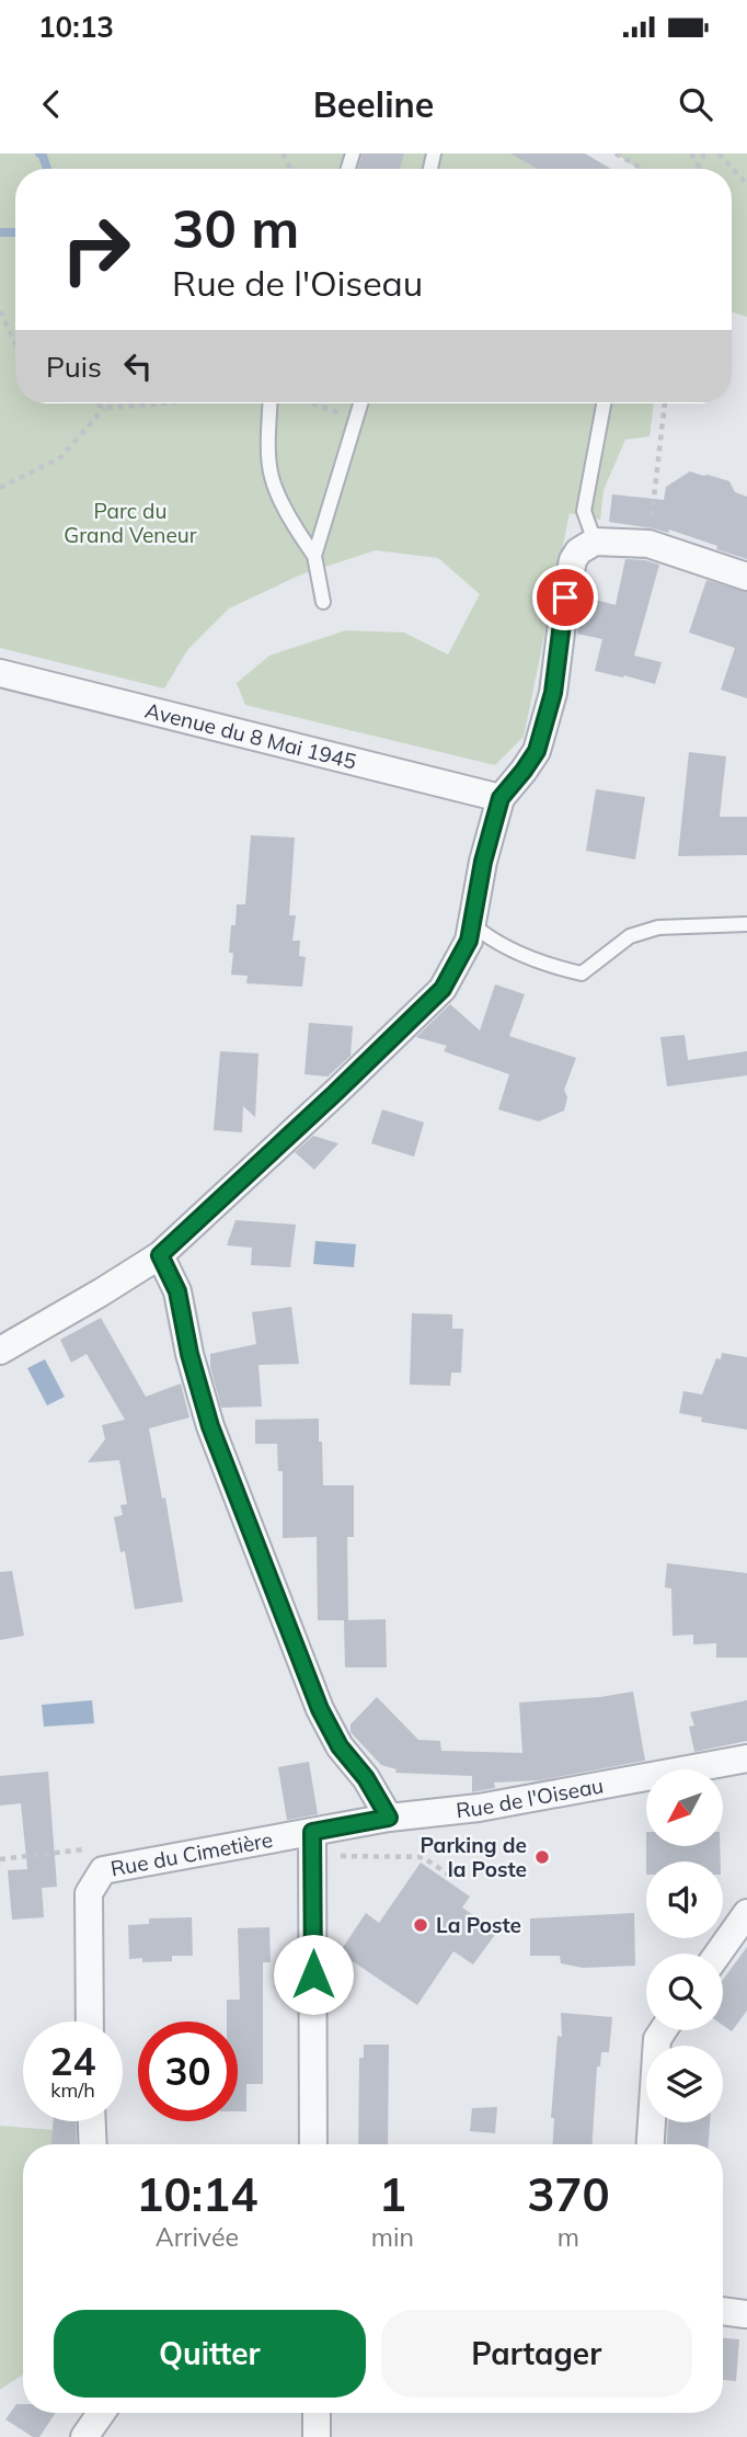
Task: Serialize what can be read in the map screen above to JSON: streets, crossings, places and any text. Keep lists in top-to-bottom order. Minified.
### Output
{"streets":{"street":["Avenue du 8 Mai 1945","Rue de l'Oiseau","Rue du Cimetière"]},"crossings":[["Rue de l'Oiseau","Rue du Cimetière"]],"parks":["Parc du Grand Veneur"],"places":["Parking de la Poste","La Poste"],"north":"bottom left","page":{"status":"10:13","header":"Beeline","turn":["30 m","Rue de l'Oiseau"],"then":"Puis","speed":"24 km/h","limit":"30","eta":["10:14","Arrivée","1","min","370","m"],"buttons":["Quitter","Partager"]}}
